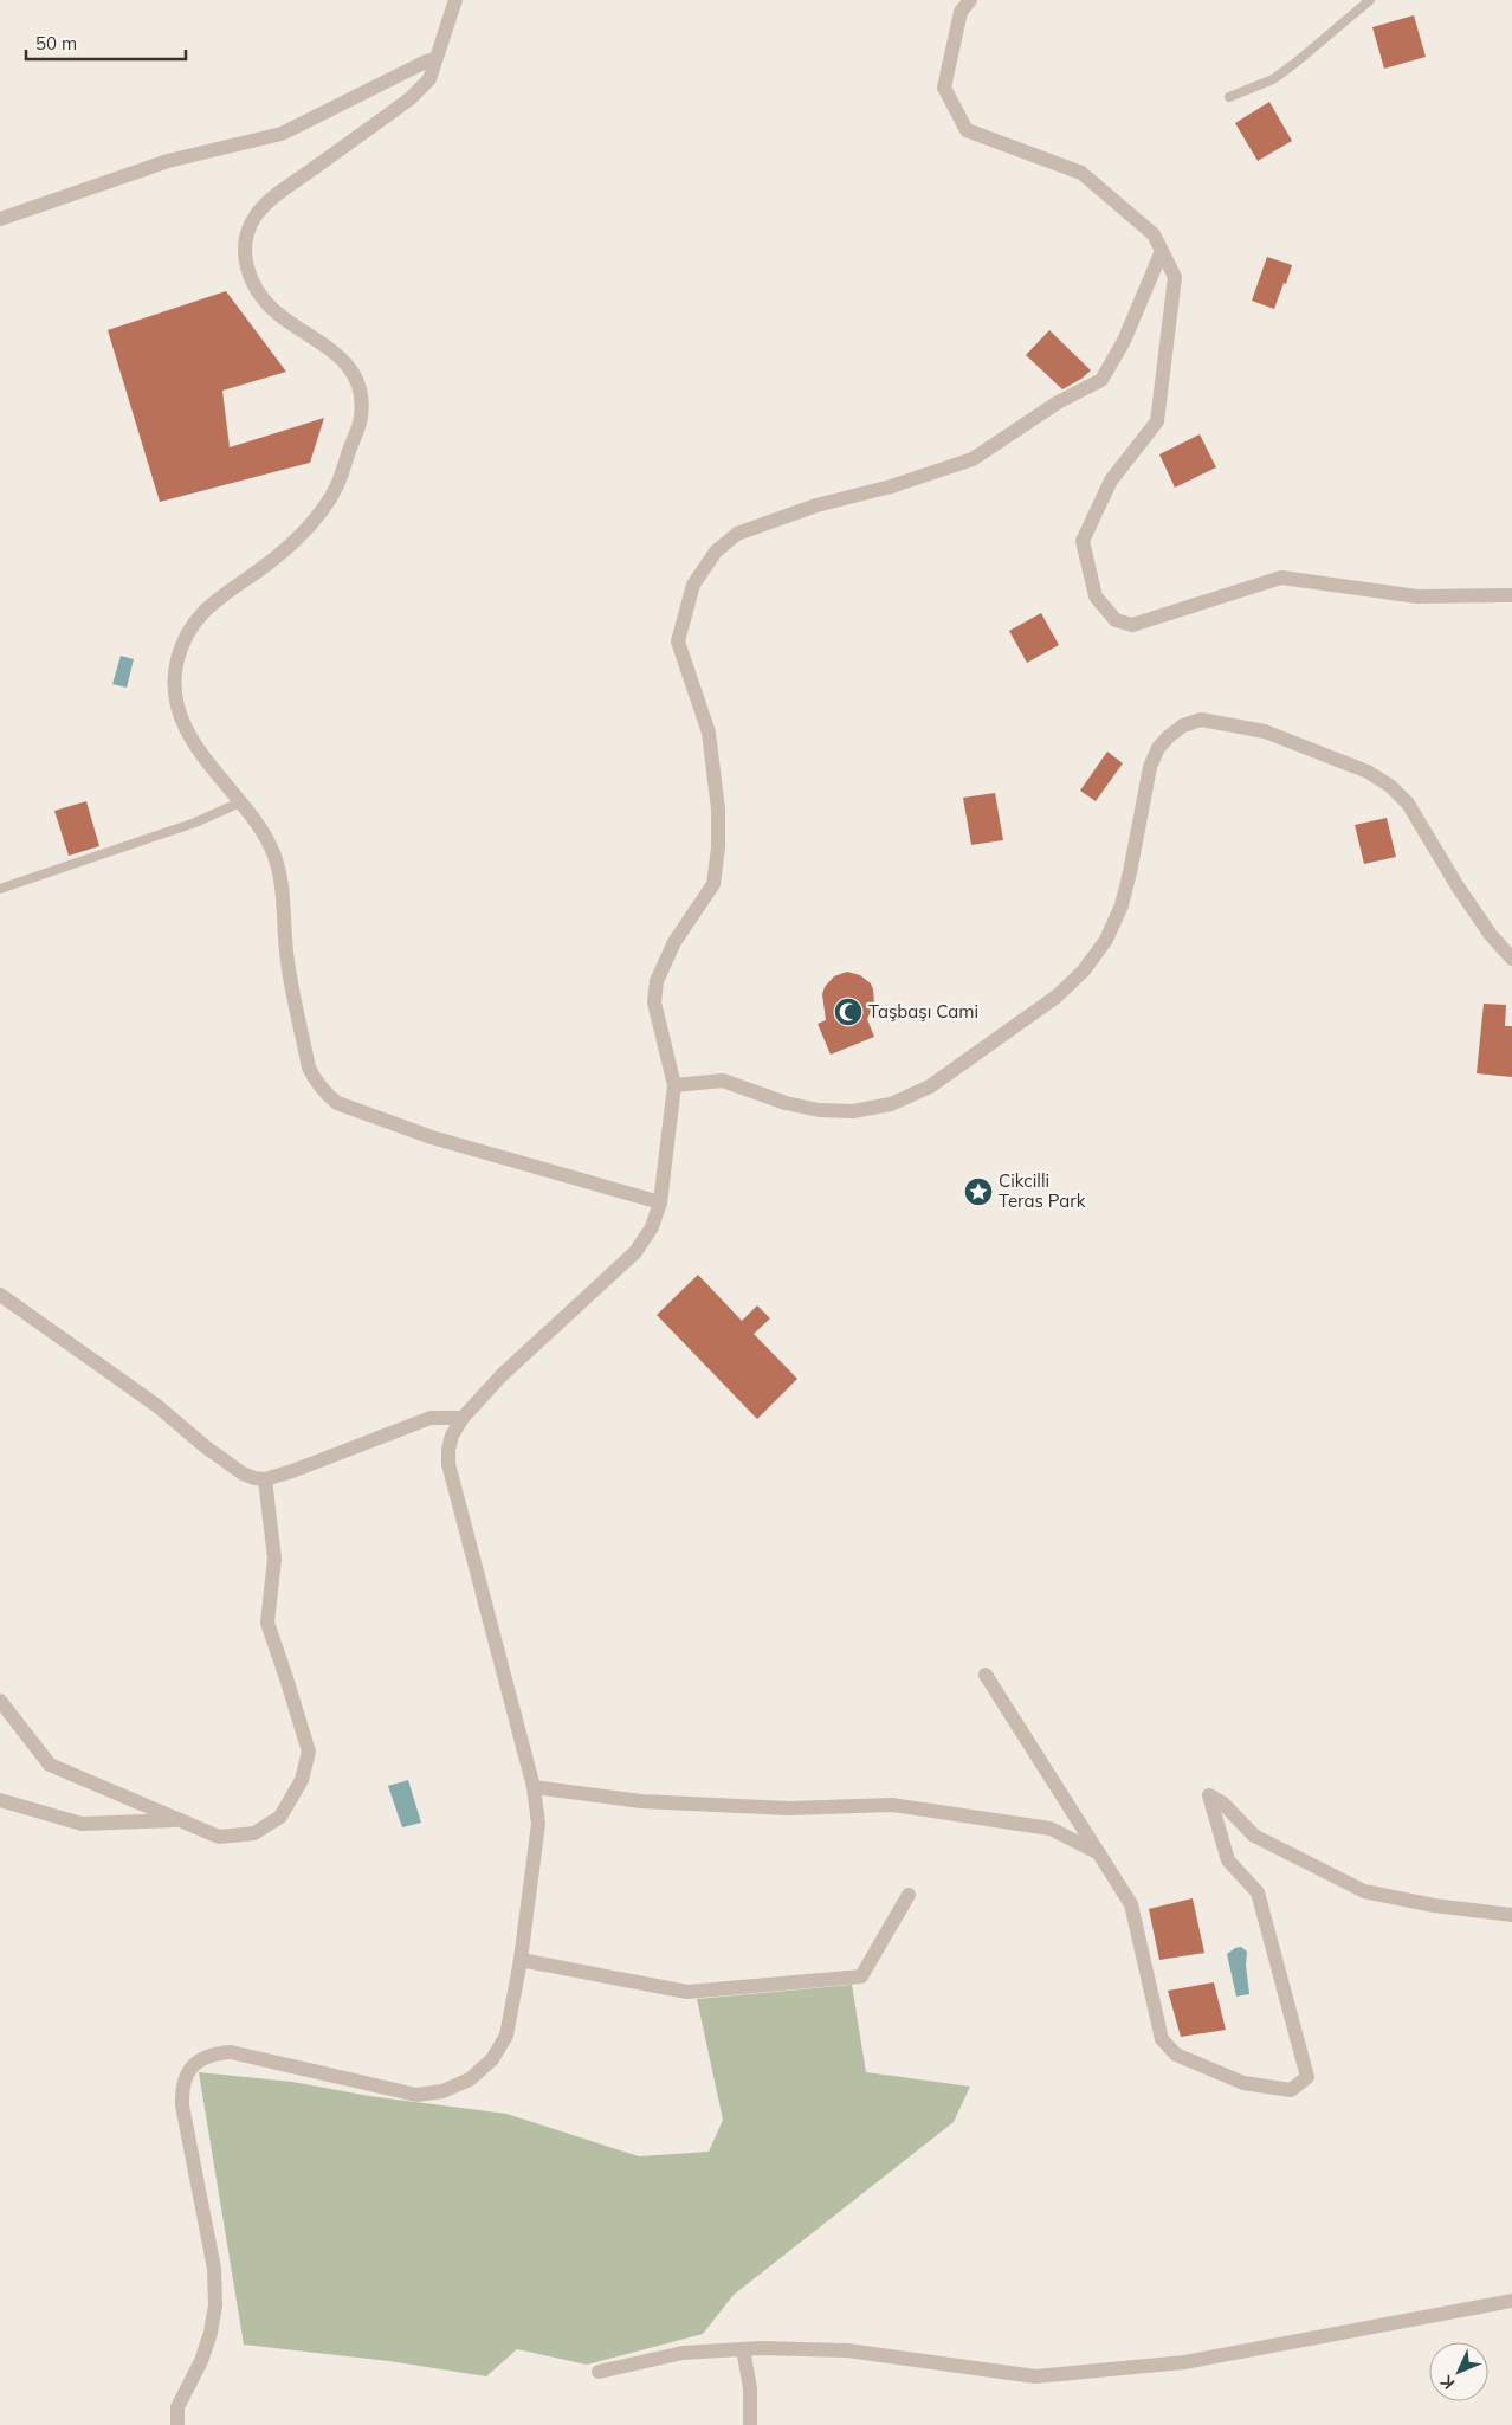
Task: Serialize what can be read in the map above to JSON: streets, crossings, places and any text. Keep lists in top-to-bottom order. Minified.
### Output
{"places":{"mosque":["Taşbaşı Cami"],"place":["Cikcilli Teras Park"]},"scale_bar":"50 m","north":"bottom left"}
